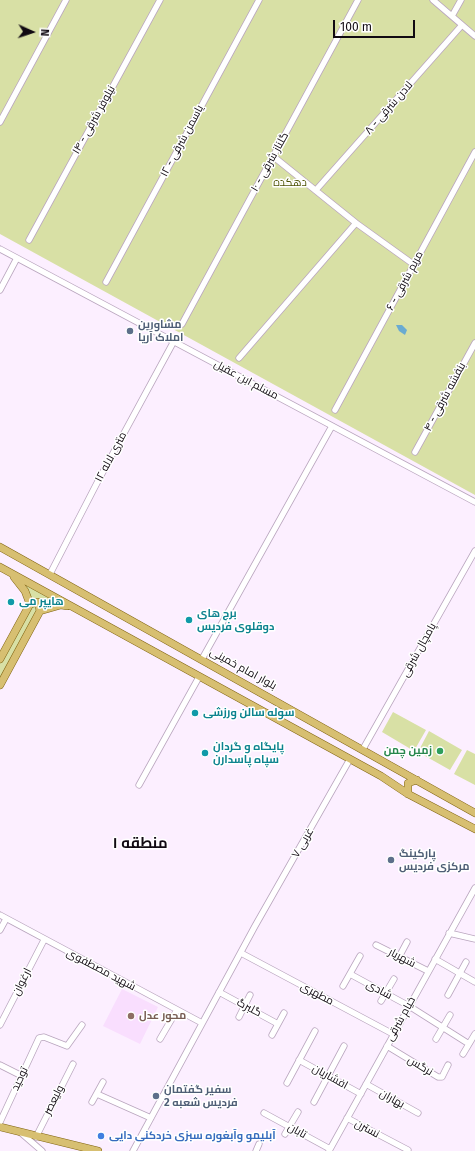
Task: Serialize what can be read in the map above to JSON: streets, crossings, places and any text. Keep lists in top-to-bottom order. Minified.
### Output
{"streets":{"main road":["بلوار امام خمینی"],"street":["لادن شرقی - ۸","نیلوفر شرقی - ۱۴","یاسمن شرقی - ۱۲","گلناز شرقی - ۱۰","مریم شرقی - ۶","مسلم ابن عقیل","بنفشه شرقی - ۴","۱۲ متری لاله","پامچال شرقی","۷ غربی","شهریار","شهید مصطفوی","ارغوان","شادی","مطهری","گلبرگ","خیام شرقی","نرگس","افشاریان","توحید","بهاران","ولیعصر","نسترن","تابان"]},"crossings":[["مسلم ابن عقیل","۱۲ متری لاله"],["۱۲ متری لاله","بلوار امام خمینی"],["پامچال شرقی","بلوار امام خمینی"],["۷ غربی","مطهری"],["شهریار","خیام شرقی"],["شهید مصطفوی","ارغوان"],["شادی","خیام شرقی"],["مطهری","خیام شرقی"],["خیام شرقی","نرگس"],["خیام شرقی","افشاریان"],["خیام شرقی","بهاران"],["خیام شرقی","نسترن"],["خیام شرقی","تابان"]],"districts":["منطقه ۱"],"parks":["دهکده"],"places":["مشاورین املاک آریا","هایپر می","برج های دوقلوی فردیس","سوله سالن ورزشی","زمین چمن","پایگاه و گردان سپاه پاسدارن","پارکینگ مرکزی فردیس","محور عدل","سفیر گفتمان فردیس شعبه 2","آبلیمو وآبغوره سبزی خردکنی دایی"],"scale_bar":"100 m","north":"right"}
